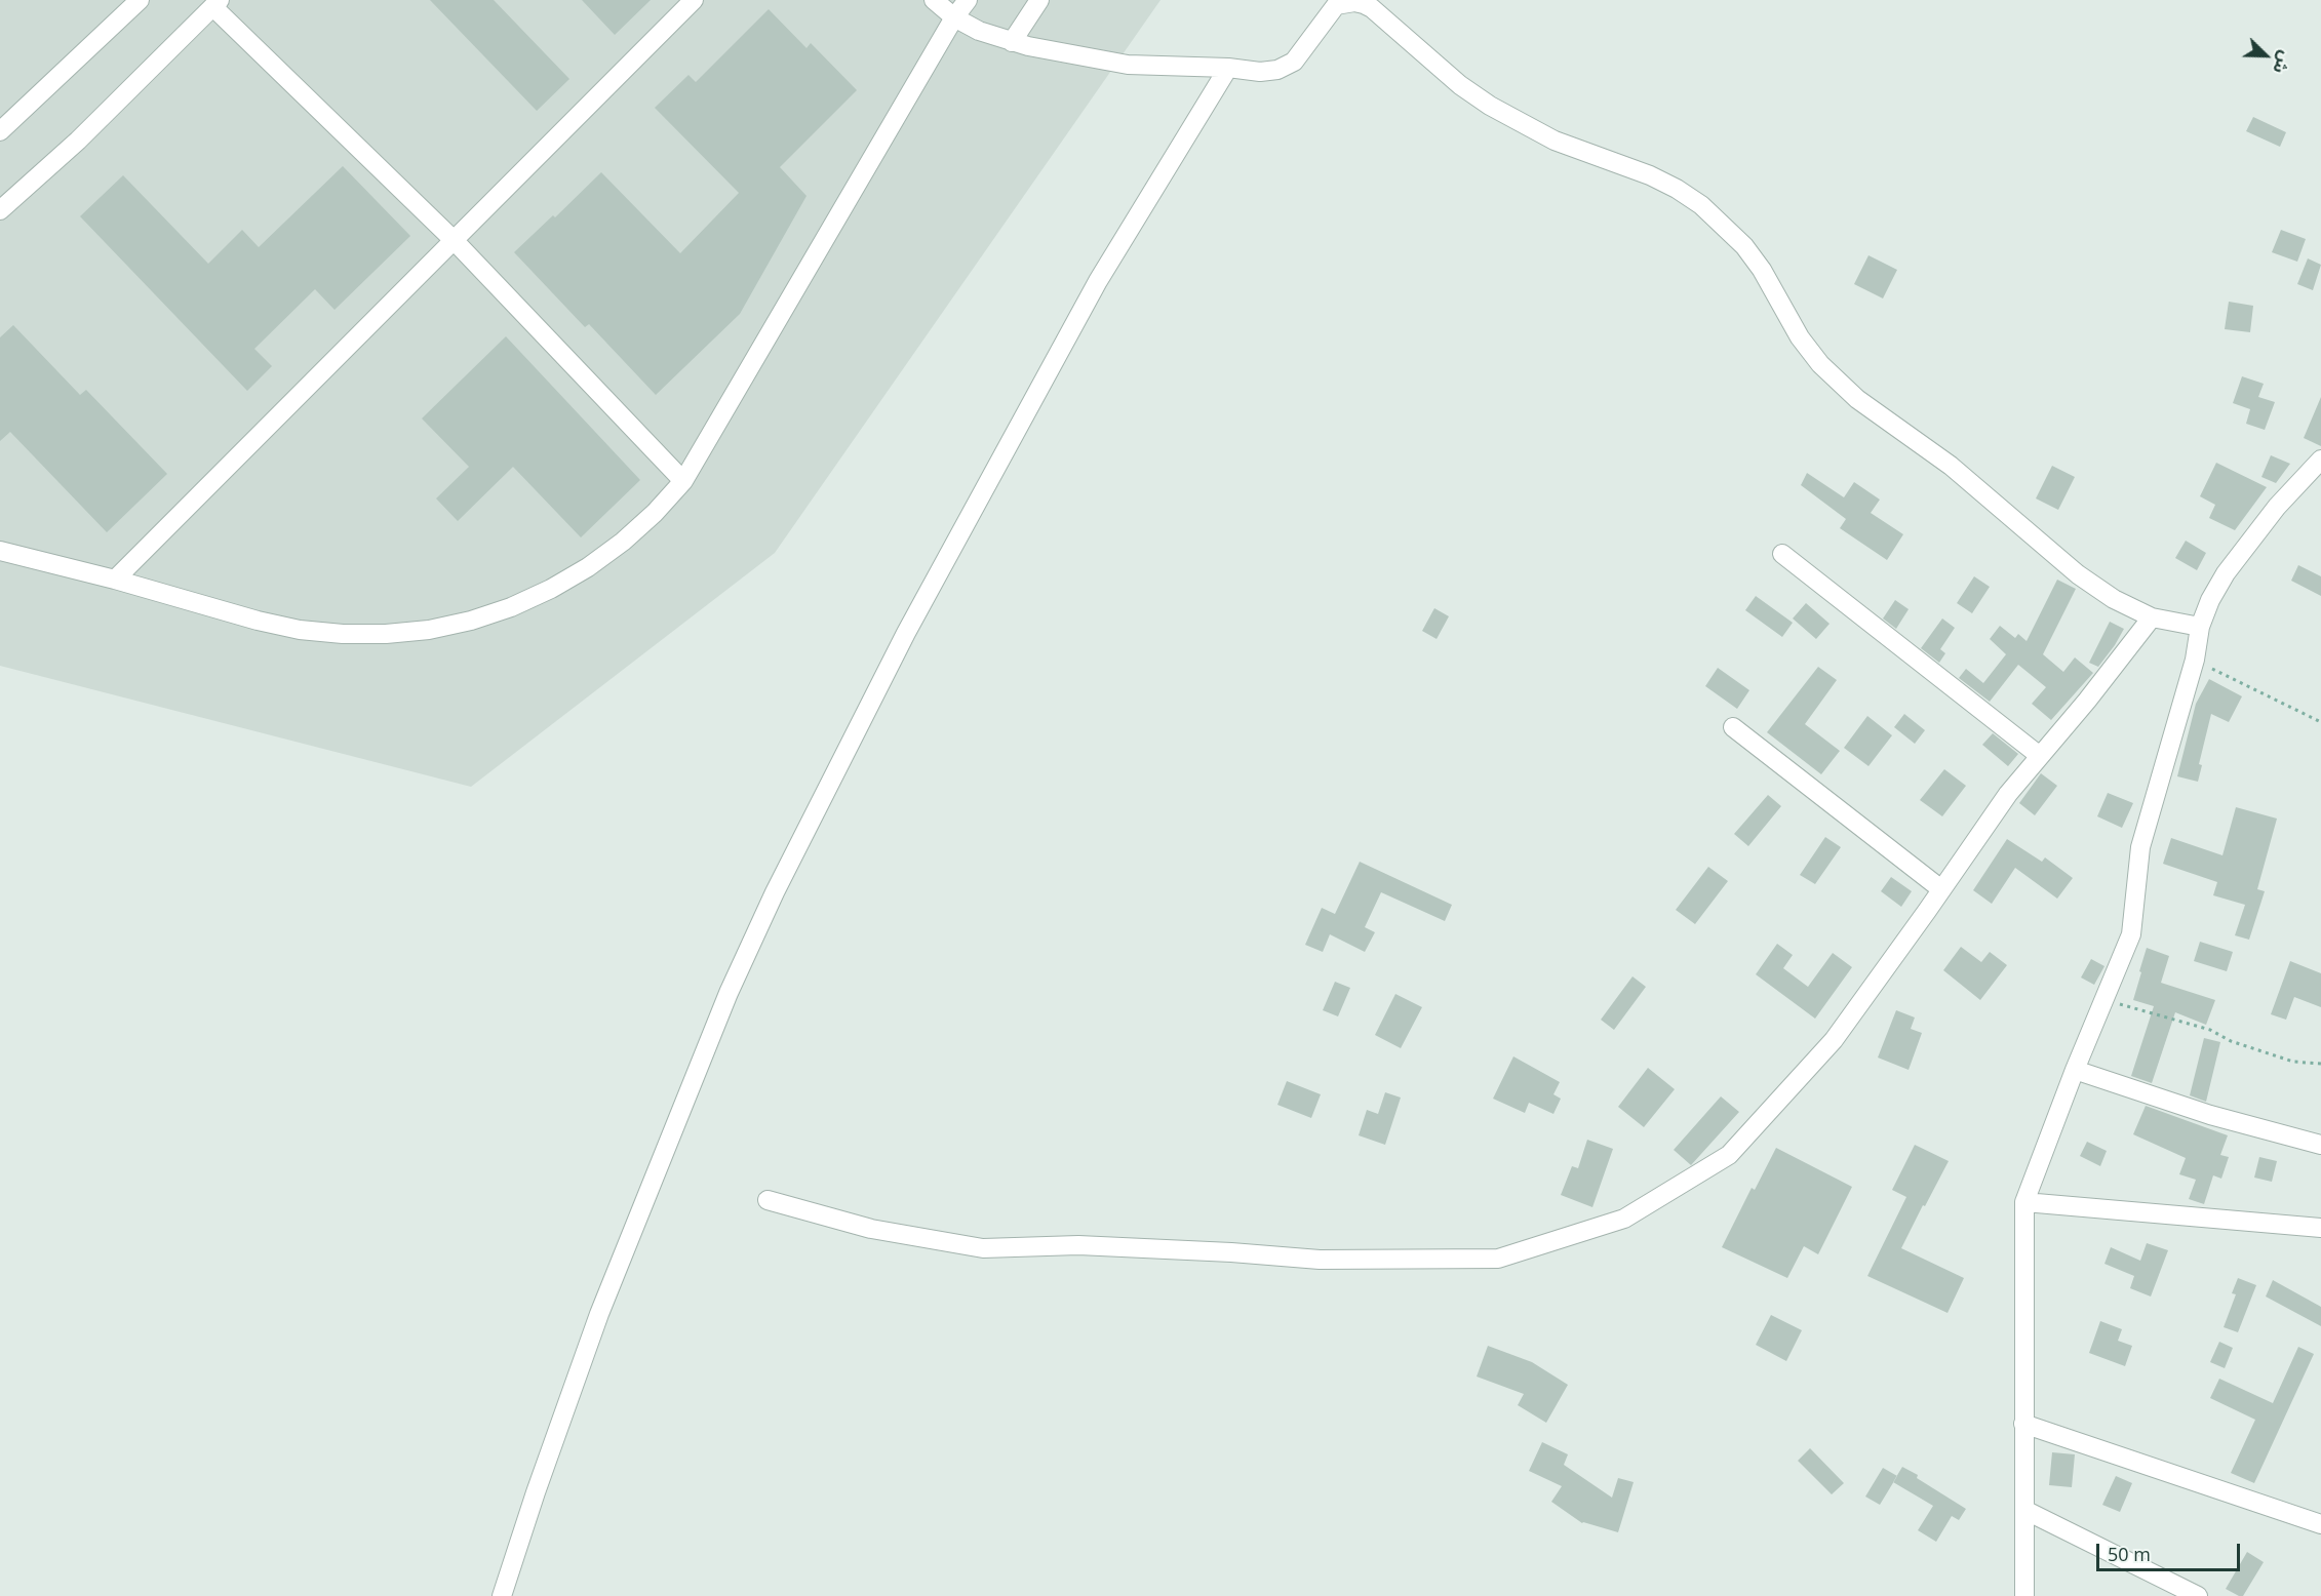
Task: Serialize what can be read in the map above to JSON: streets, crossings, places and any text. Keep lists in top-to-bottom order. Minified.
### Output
{"scale_bar":"50 m","north":"bottom right"}
